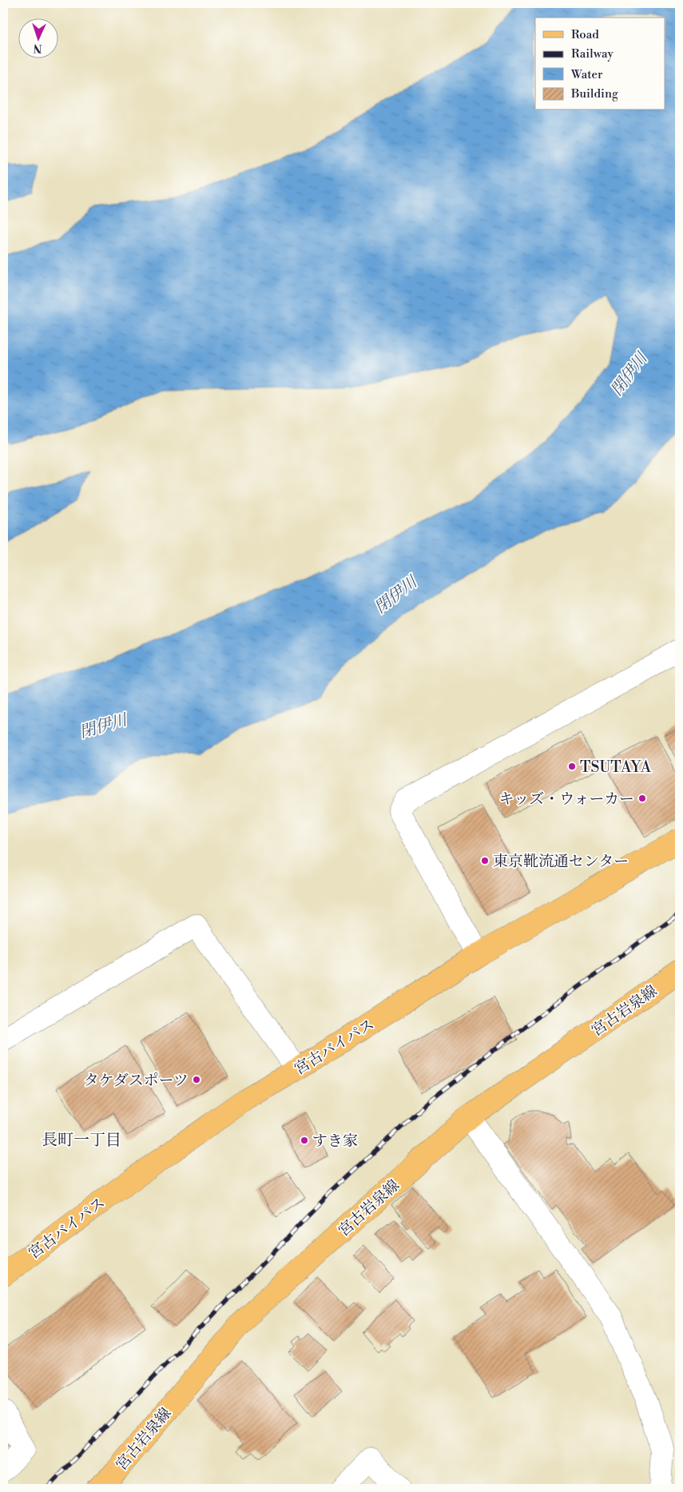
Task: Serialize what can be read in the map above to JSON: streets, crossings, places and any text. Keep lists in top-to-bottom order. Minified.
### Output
{"streets":{"main road":["宮古岩泉線","宮古バイパス"]},"districts":["長町一丁目"],"water":["閉伊川"],"places":["TSUTAYA","キッズ・ウォーカー","東京靴流通センター","タケダスポーツ","すき家"],"legend":["Road","Railway","Water","Building"],"north":"bottom"}
